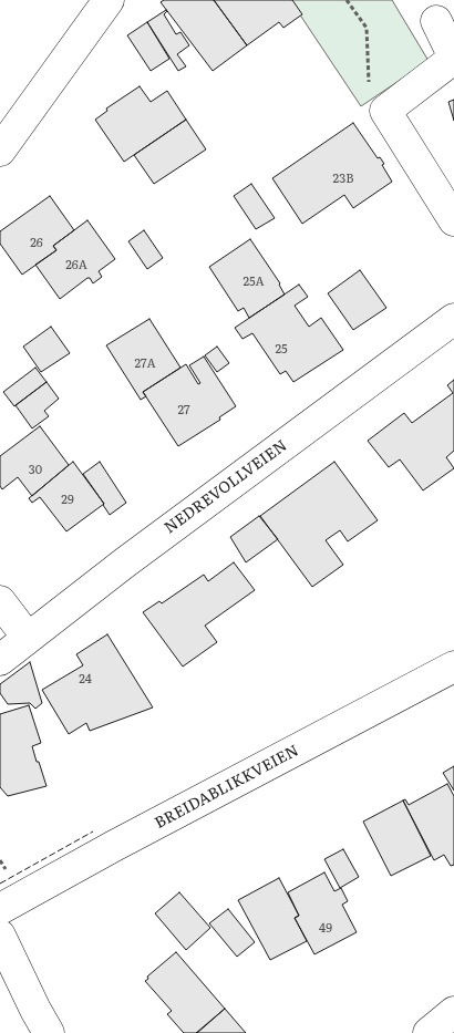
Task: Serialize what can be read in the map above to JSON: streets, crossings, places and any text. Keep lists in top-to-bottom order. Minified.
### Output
{"streets":{"street":["NEDREVOLLVEIEN","BREIDABLIKKVEIEN"]},"house_numbers":["23B","26","26A","25A","25","27A","27","30","29","24","49"]}
